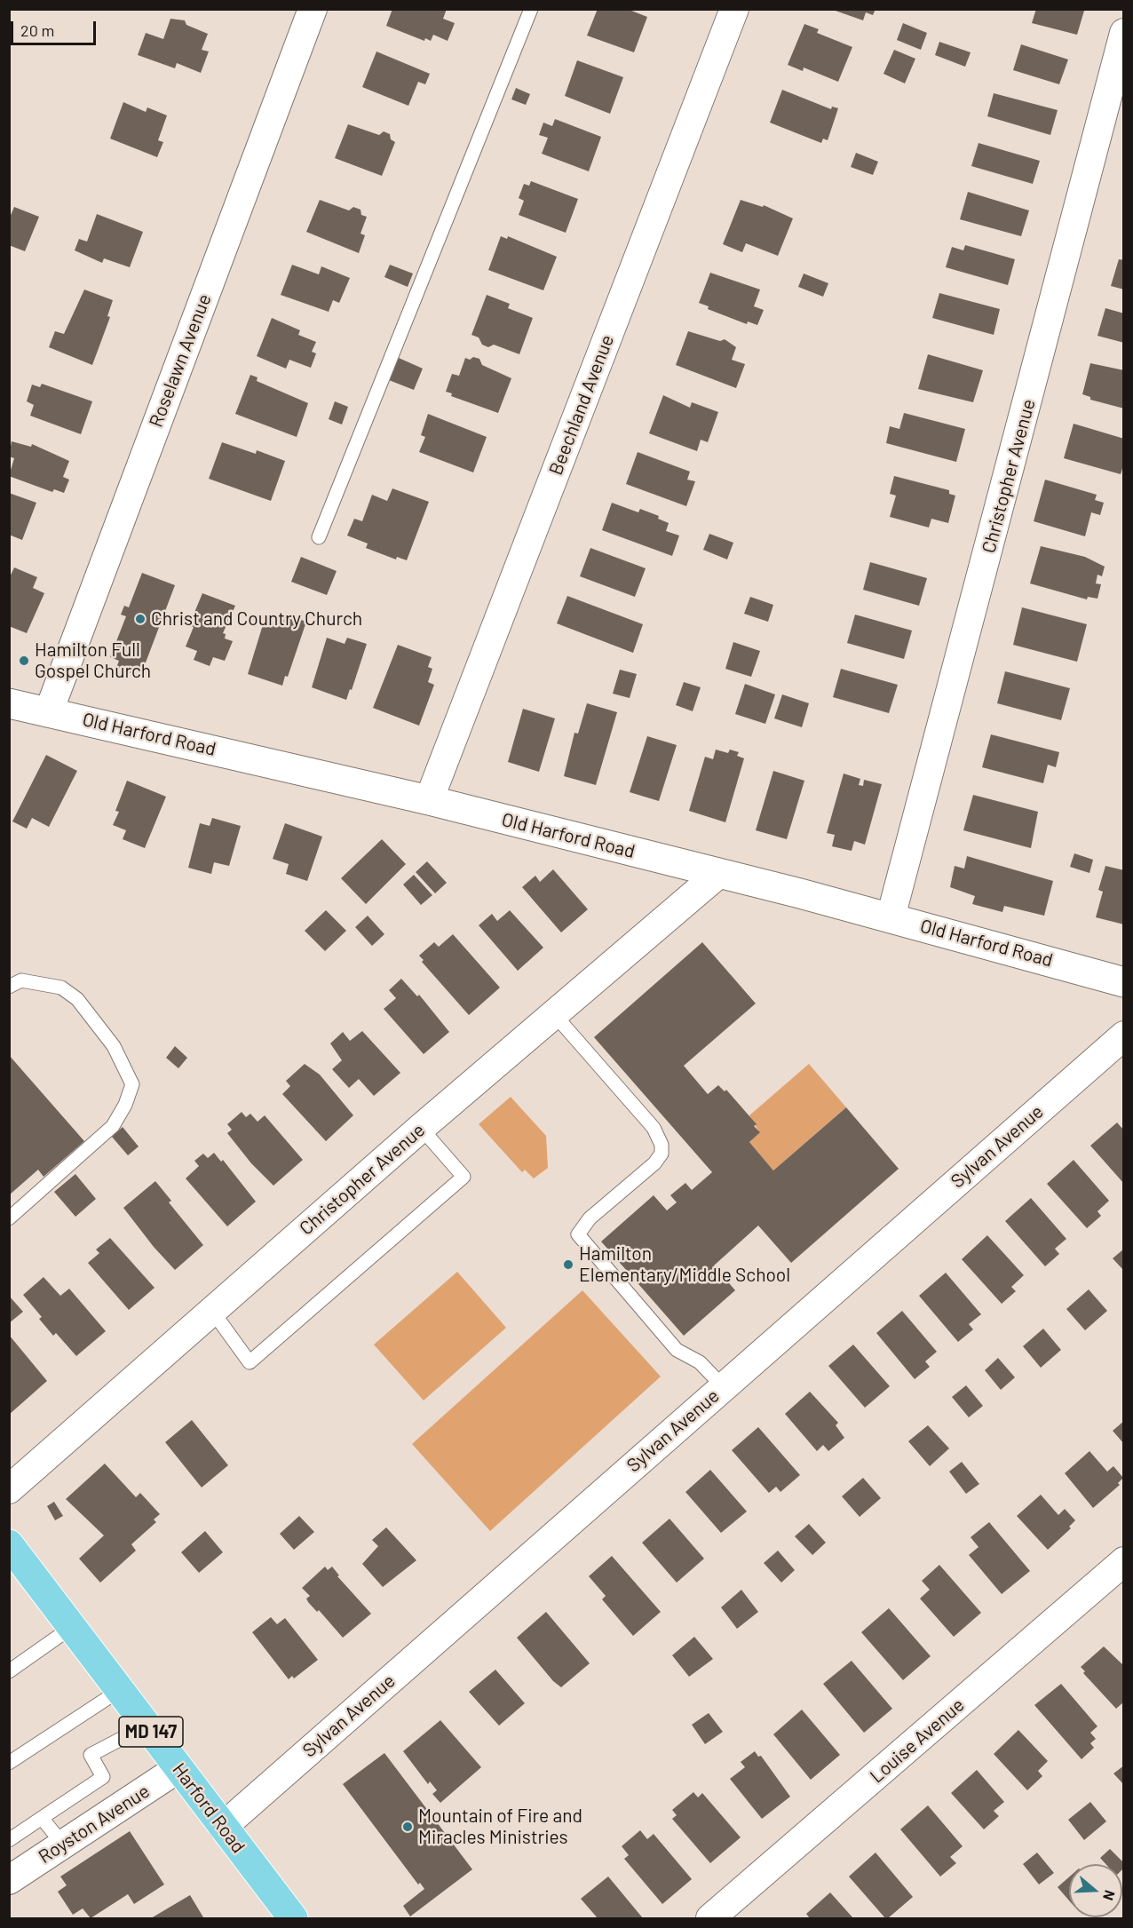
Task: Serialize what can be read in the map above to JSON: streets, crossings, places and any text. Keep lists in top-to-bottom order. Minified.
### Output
{"streets":{"main road":["MD 147","Harford Road"],"street":["Roselawn Avenue","Beechland Avenue","Christopher Avenue","Old Harford Road","Sylvan Avenue","Louise Avenue","Royston Avenue"]},"crossings":[["Roselawn Avenue","Old Harford Road"],["Beechland Avenue","Old Harford Road"],["Christopher Avenue","Old Harford Road"],["Sylvan Avenue","Harford Road"],["Harford Road","Royston Avenue"]],"places":["Christ and Country Church","Hamilton Full Gospel Church","Hamilton Elementary/Middle School","Mountain of Fire and Miracles Ministries"],"scale_bar":"20 m","north":"right"}
